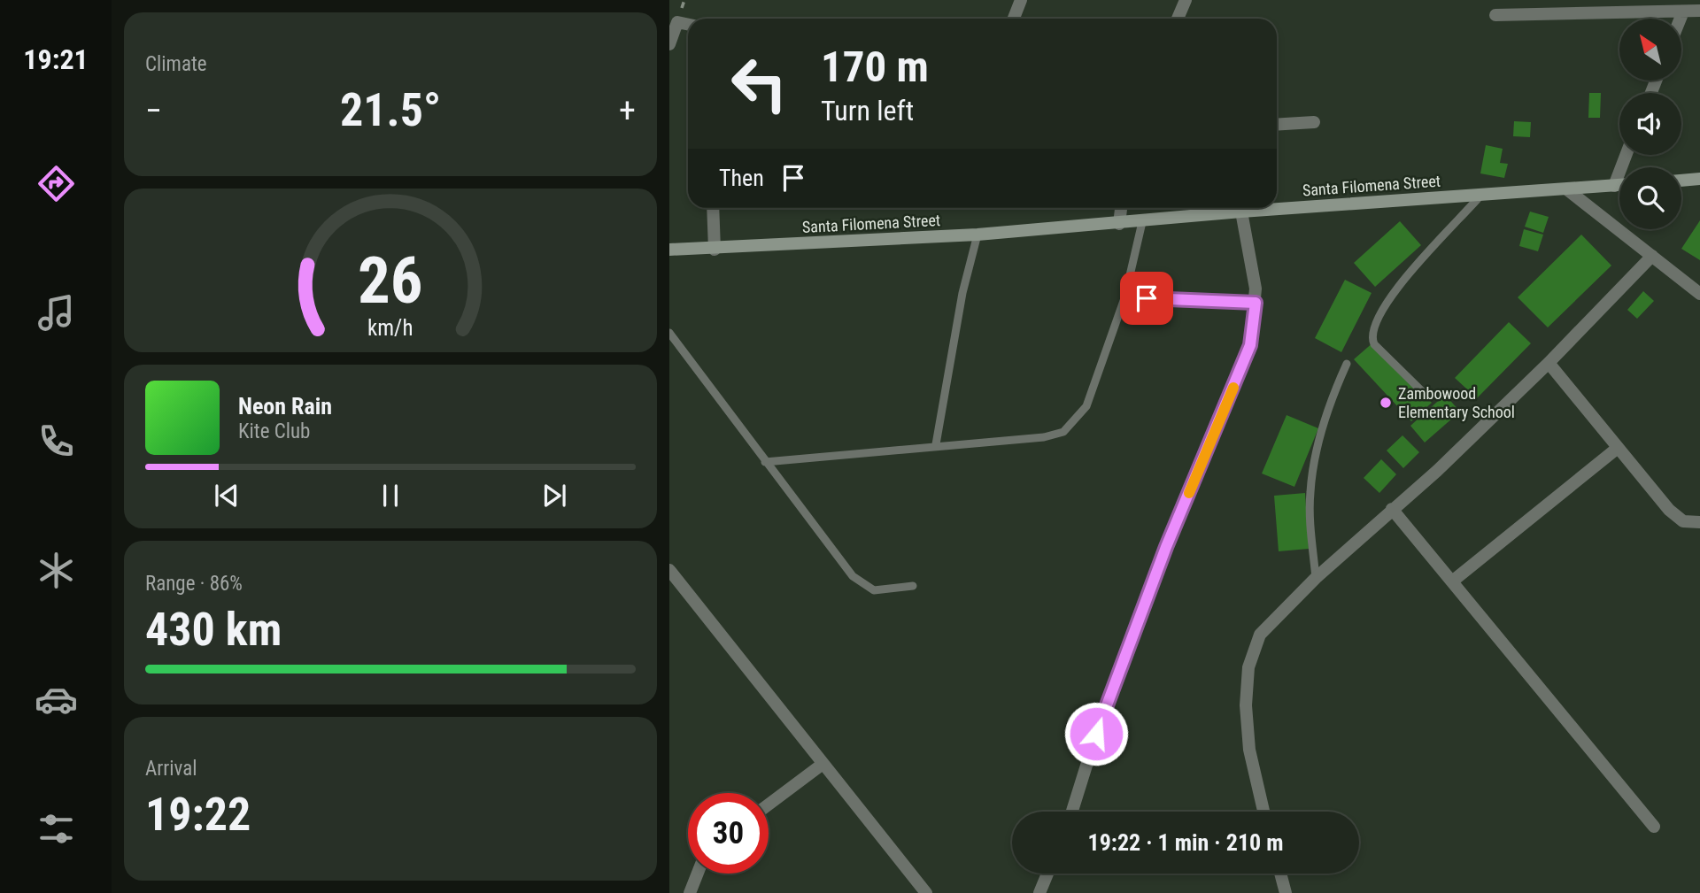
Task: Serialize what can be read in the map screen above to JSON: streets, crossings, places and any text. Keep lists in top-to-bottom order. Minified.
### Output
{"streets":{"main road":["Santa Filomena Street"]},"places":["Zambowood Elementary School"],"north":"top left","page":{"tabs":"19:21","tile":["Climate",["Range · 86%","430 km"],["Arrival","19:22"]],"turn":["170 m","Turn left"],"heat":["−","21.5°","+"],"then":"Then","song":["Neon Rain","Kite Club"],"limit":"30","trip":"19:22 · 1 min · 210 m","gauge":["26","km/h"]}}
